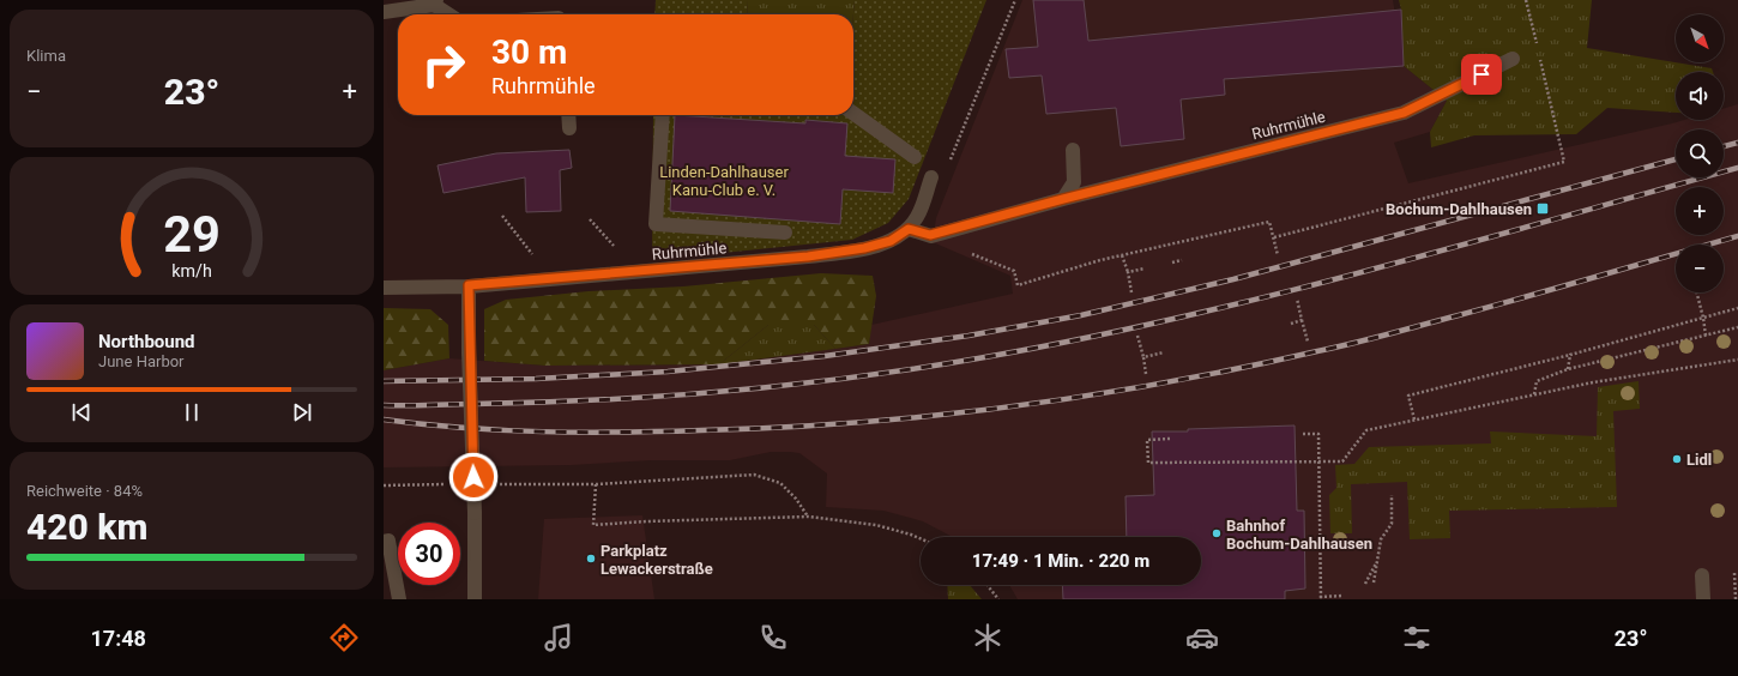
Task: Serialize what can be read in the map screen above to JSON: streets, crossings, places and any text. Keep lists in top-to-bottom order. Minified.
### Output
{"streets":{"street":["Ruhrmühle"]},"parks":["Linden-Dahlhauser Kanu-Club e. V."],"places":{"transit":["Bochum-Dahlhausen"],"other":["Lidl","Bahnhof Bochum-Dahlhausen","Parkplatz Lewackerstraße"]},"north":"bottom right","page":{"tile":["Klima",["Reichweite · 84%","420 km"]],"map_buttons":["+","−"],"turn":["30 m","Ruhrmühle"],"heat":["−","23°","+"],"song":["Northbound","June Harbor"],"limit":"30","trip":"17:49 · 1 Min. · 220 m","tabs":["17:48","23°"],"gauge":["29","km/h"]}}
